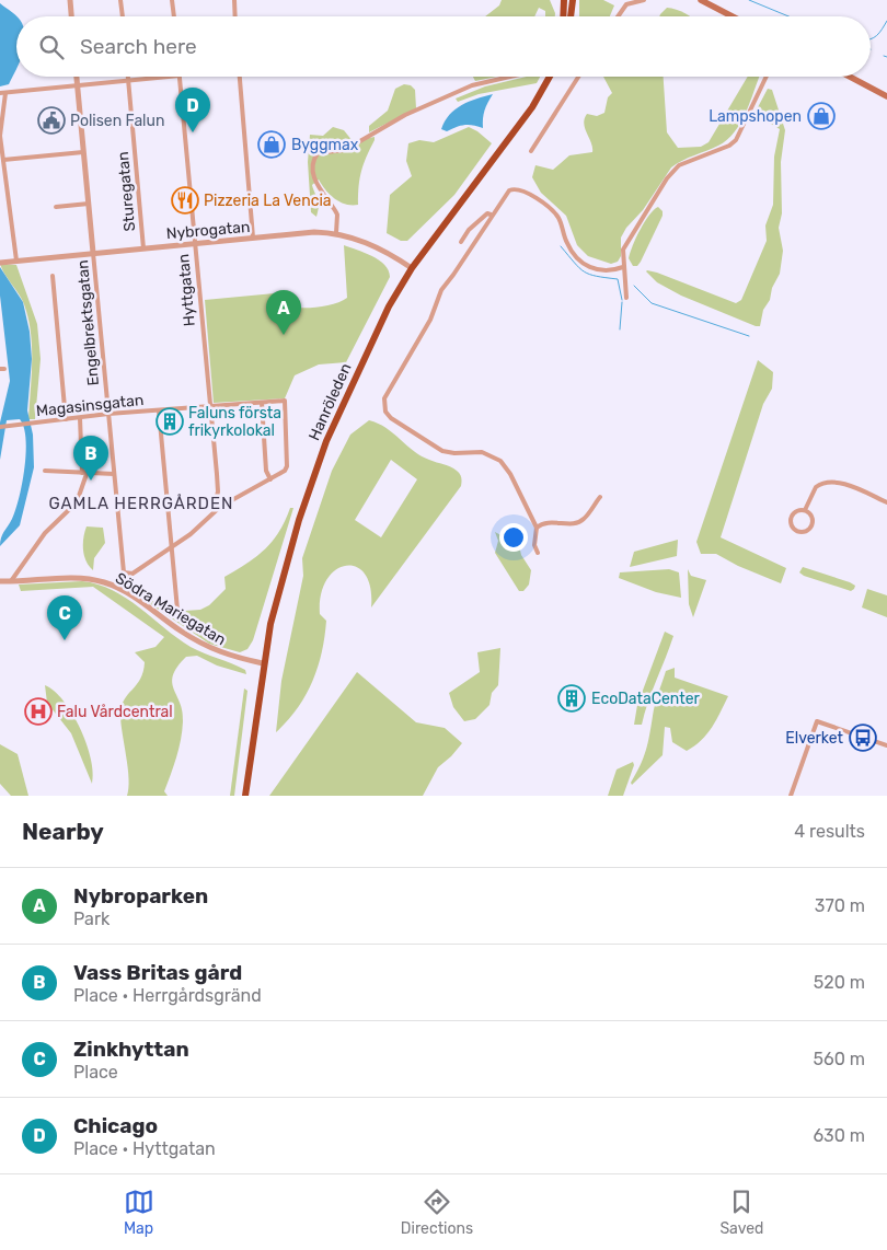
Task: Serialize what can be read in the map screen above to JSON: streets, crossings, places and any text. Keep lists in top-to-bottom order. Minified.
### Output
{"streets":{"highway":["Hanröleden"],"street":["Sturegatan","Nybrogatan","Hyttgatan","Engelbrektsgatan","Magasinsgatan","Södra Mariegatan"]},"crossings":[["Sturegatan","Nybrogatan"],["Nybrogatan","Hyttgatan"],["Nybrogatan","Engelbrektsgatan"],["Nybrogatan","Hanröleden"],["Hyttgatan","Magasinsgatan"],["Engelbrektsgatan","Magasinsgatan"],["Hanröleden","Södra Mariegatan"]],"districts":["GAMLA HERRGÅRDEN"],"places":{"shop":["Lampshopen","Byggmax"],"public building":["Polisen Falun"],"restaurant":["Pizzeria La Vencia"],"building":["Faluns första frikyrkolokal","EcoDataCenter"],"hospital":["Falu Vårdcentral"],"bus stop":["Elverket"]},"page":{"search":"Search here","pins":["D","A","B","C"],"heading":["Nearby","4 results"],"list":[{"mark":"A","name":"Nybroparken","note":"Park","value":"370 m"},{"mark":"B","name":"Vass Britas gård","note":"Place · Herrgårdsgränd","value":"520 m"},{"mark":"C","name":"Zinkhyttan","note":"Place","value":"560 m"},{"mark":"D","name":"Chicago","note":"Place · Hyttgatan","value":"630 m"}],"nav":["Map","Directions","Saved"]}}
